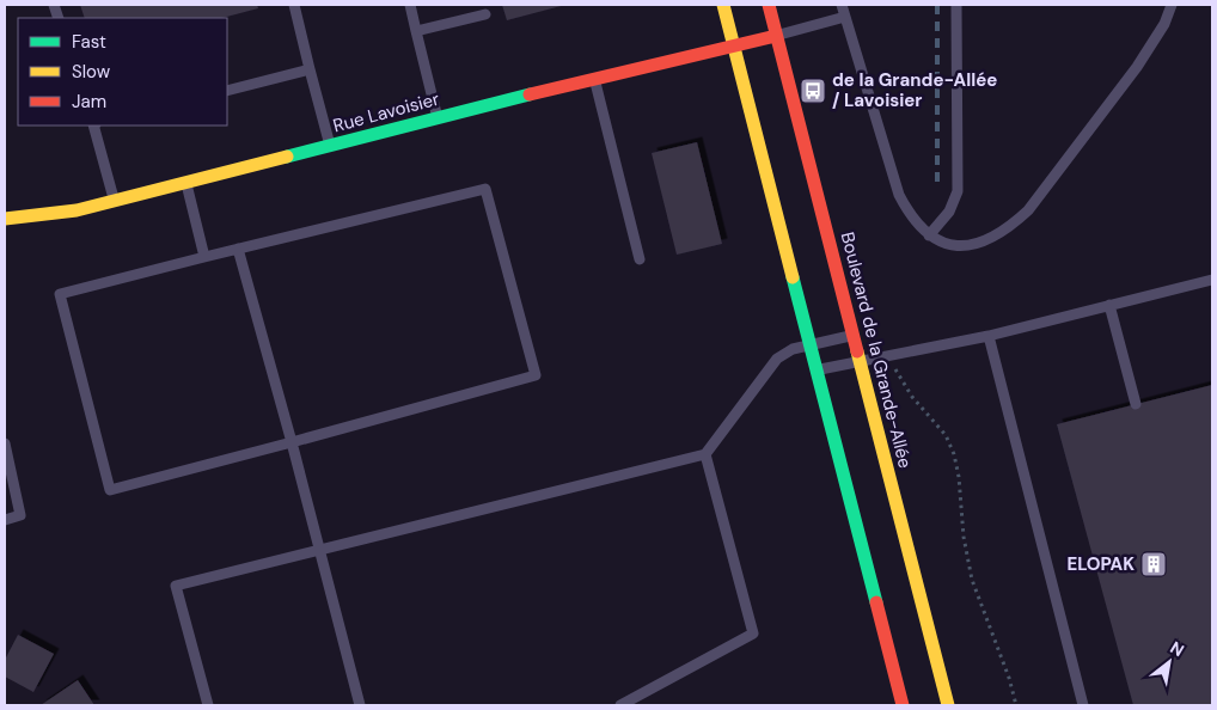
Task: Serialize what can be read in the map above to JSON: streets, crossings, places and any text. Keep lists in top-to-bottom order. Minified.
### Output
{"streets":{"street":["Rue Lavoisier","Boulevard de la Grande-Allée"]},"crossings":[["Rue Lavoisier","Boulevard de la Grande-Allée"]],"places":{"bus stop":["de la Grande-Allée / Lavoisier"],"building":["ELOPAK"]},"legend":["Fast","Slow","Jam"],"north":"top right"}
